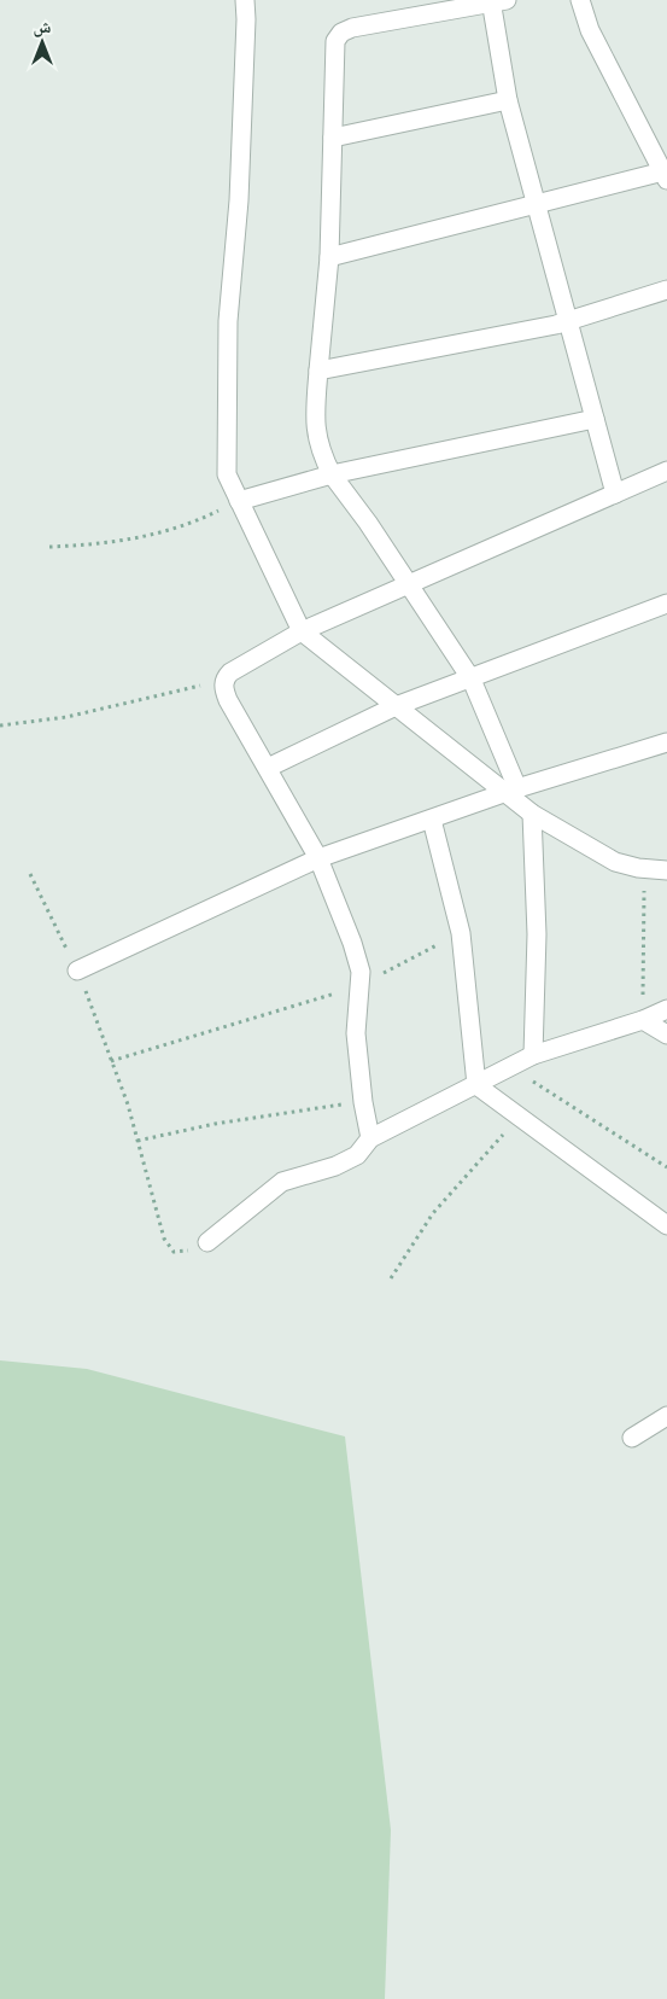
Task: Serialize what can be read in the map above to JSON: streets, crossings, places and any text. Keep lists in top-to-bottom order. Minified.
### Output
{"north":"top"}
